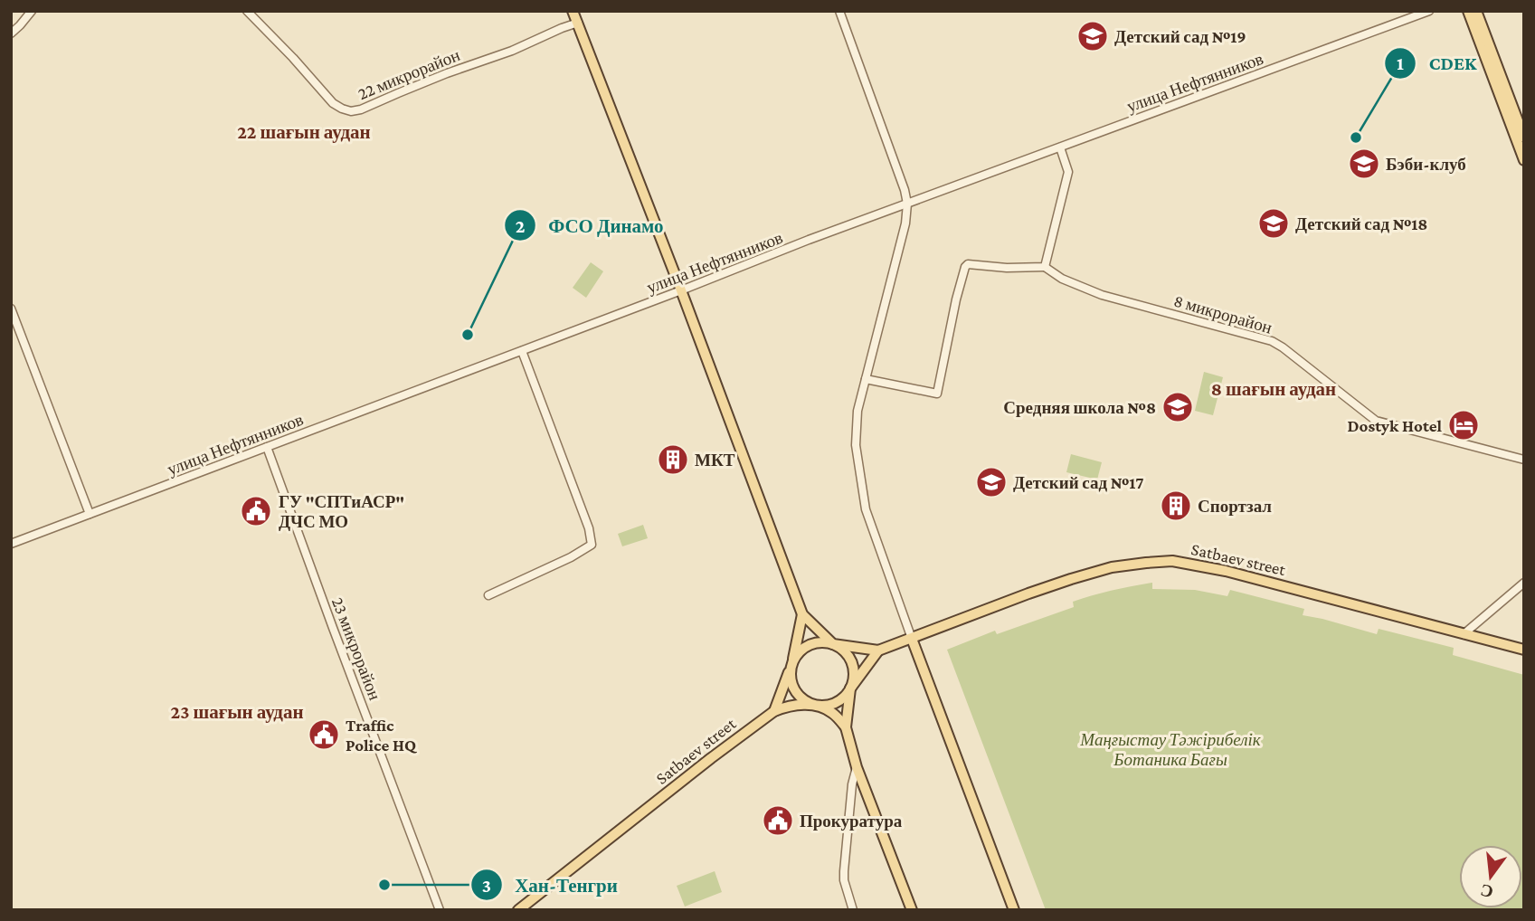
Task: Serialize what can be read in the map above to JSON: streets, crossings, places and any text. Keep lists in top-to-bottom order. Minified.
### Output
{"streets":{"main road":["Satbaev street"],"street":["22 микрорайон","улица Нефтянников","8 микрорайон","23 микрорайон"]},"crossings":[["улица Нефтянников","23 микрорайон"]],"districts":["22 шағын аудан","8 шағын аудан","23 шағын аудан"],"parks":["Маңғыстау Тәжірибелік Ботаника Бағы"],"places":{"school or university":["Детский сад №19","Бэби-клуб","Детский сад №18","Средняя школа №8","Детский сад №17"],"other":["CDEK","ФСО Динамо","Хан-Тенгри"],"hotel":["Dostyk Hotel"],"building":["МКТ","Спортзал"],"public building":["ГУ \"СПТиАСР\" ДЧС МО","Traffic Police HQ","Прокуратура"]},"north":"bottom"}
